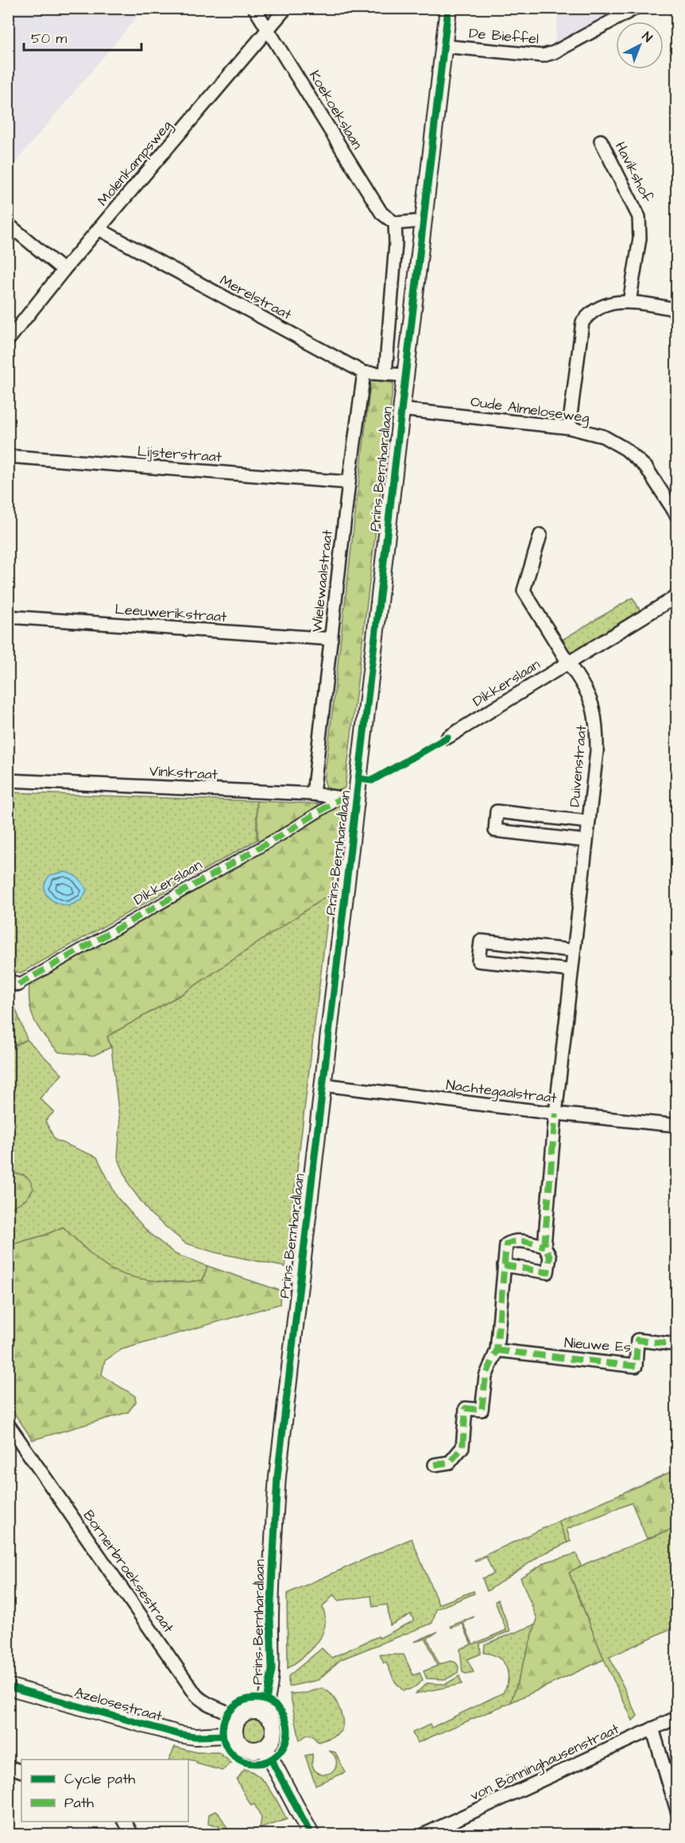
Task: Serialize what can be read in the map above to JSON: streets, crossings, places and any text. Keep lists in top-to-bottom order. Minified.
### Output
{"streets":{"street":["De Bieffel","Koekoekslaan","Molenkampsweg","Havikshof","Merelstraat","Oude Almeloseweg","Lijsterstraat","Prins Bernhardlaan","Wielewaalstraat","Leeuwerikstraat","Dikkerslaan","Duivenstraat","Vinkstraat","Nachtegaalstraat","Nieuwe Es","Bornerbroeksestraat","Azelosestraat","von Bönninghausenstraat"]},"crossings":[["De Bieffel","Prins Bernhardlaan"],["Koekoekslaan","Molenkampsweg"],["Molenkampsweg","Merelstraat"],["Merelstraat","Prins Bernhardlaan"],["Merelstraat","Wielewaalstraat"],["Oude Almeloseweg","Prins Bernhardlaan"],["Lijsterstraat","Wielewaalstraat"],["Prins Bernhardlaan","Vinkstraat"],["Prins Bernhardlaan","Nachtegaalstraat"],["Prins Bernhardlaan","Bornerbroeksestraat"],["Prins Bernhardlaan","Azelosestraat"],["Wielewaalstraat","Leeuwerikstraat"],["Wielewaalstraat","Vinkstraat"],["Dikkerslaan","Duivenstraat"],["Dikkerslaan","Vinkstraat"],["Duivenstraat","Nachtegaalstraat"],["Bornerbroeksestraat","Azelosestraat"]],"legend":["Cycle path","Path"],"scale_bar":"50 m","north":"top right"}
